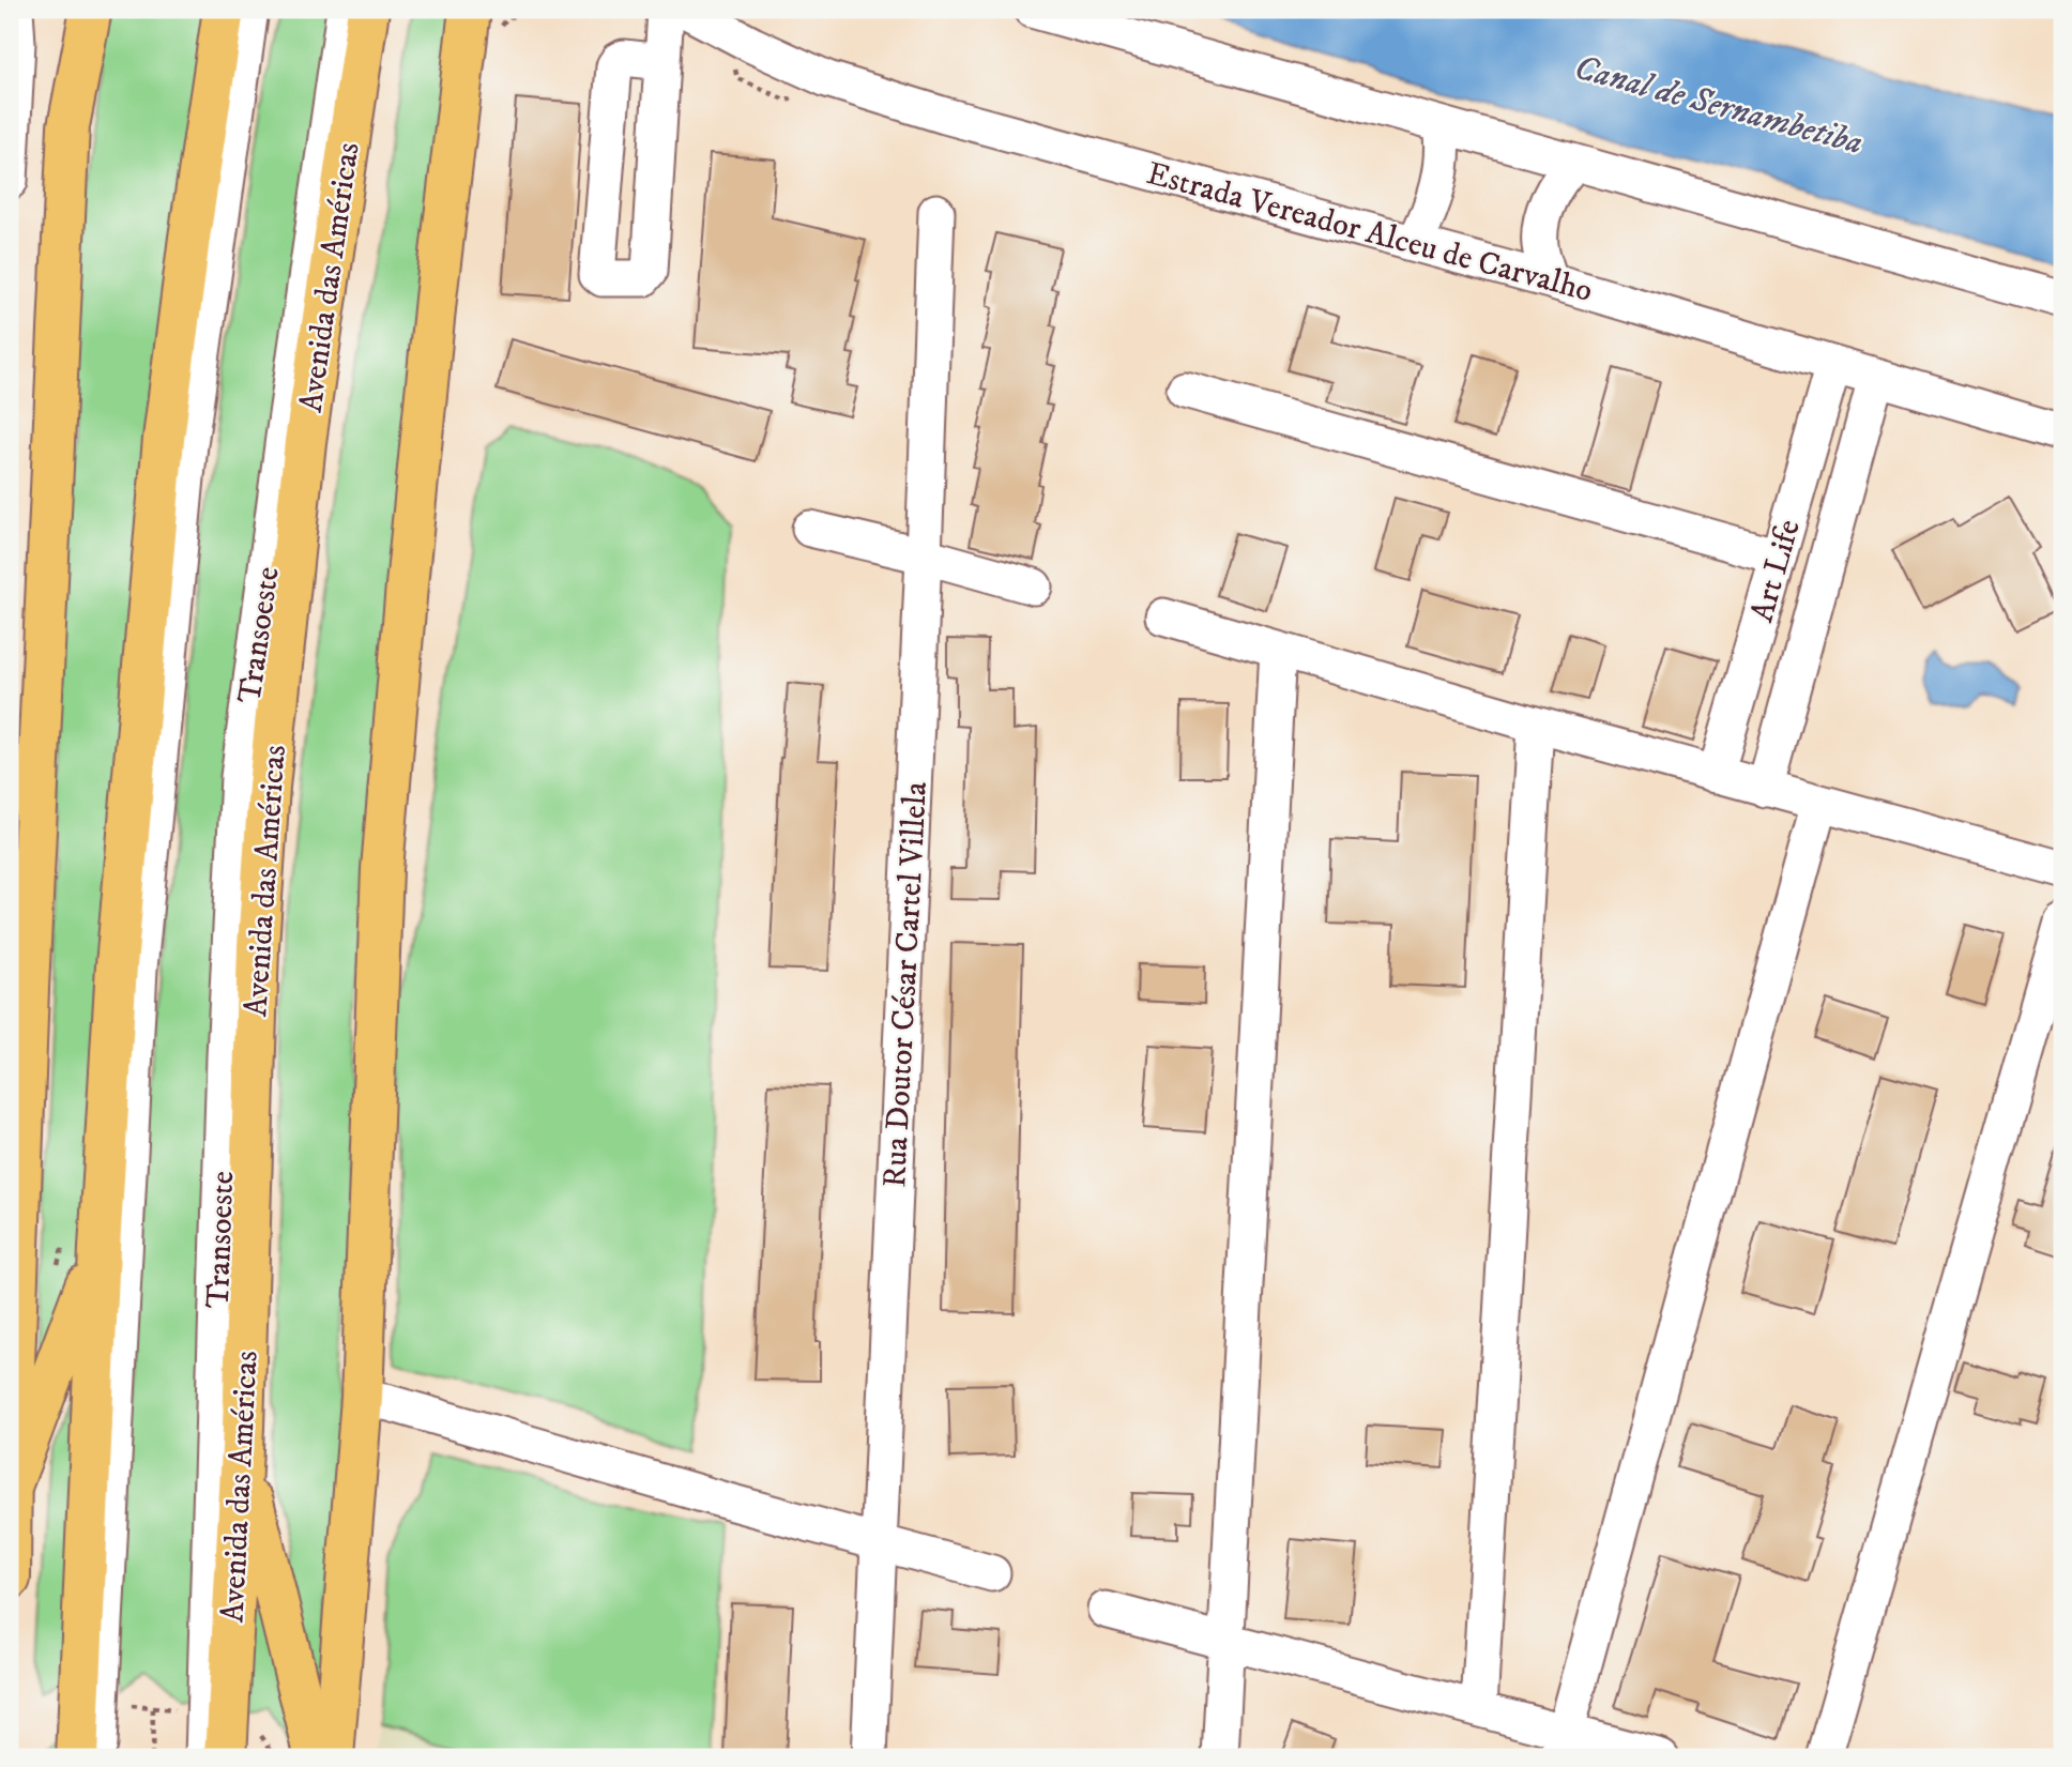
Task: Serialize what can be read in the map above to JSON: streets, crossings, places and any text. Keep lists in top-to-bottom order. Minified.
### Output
{"streets":{"main road":["Avenida das Américas"],"street":["Estrada Vereador Alceu de Carvalho","Art Life","Transoeste","Rua Doutor César Cartel Villela"]},"crossings":[["Estrada Vereador Alceu de Carvalho","Art Life"],["Avenida das Américas","Transoeste"]],"water":["Canal de Sernambetiba"]}
